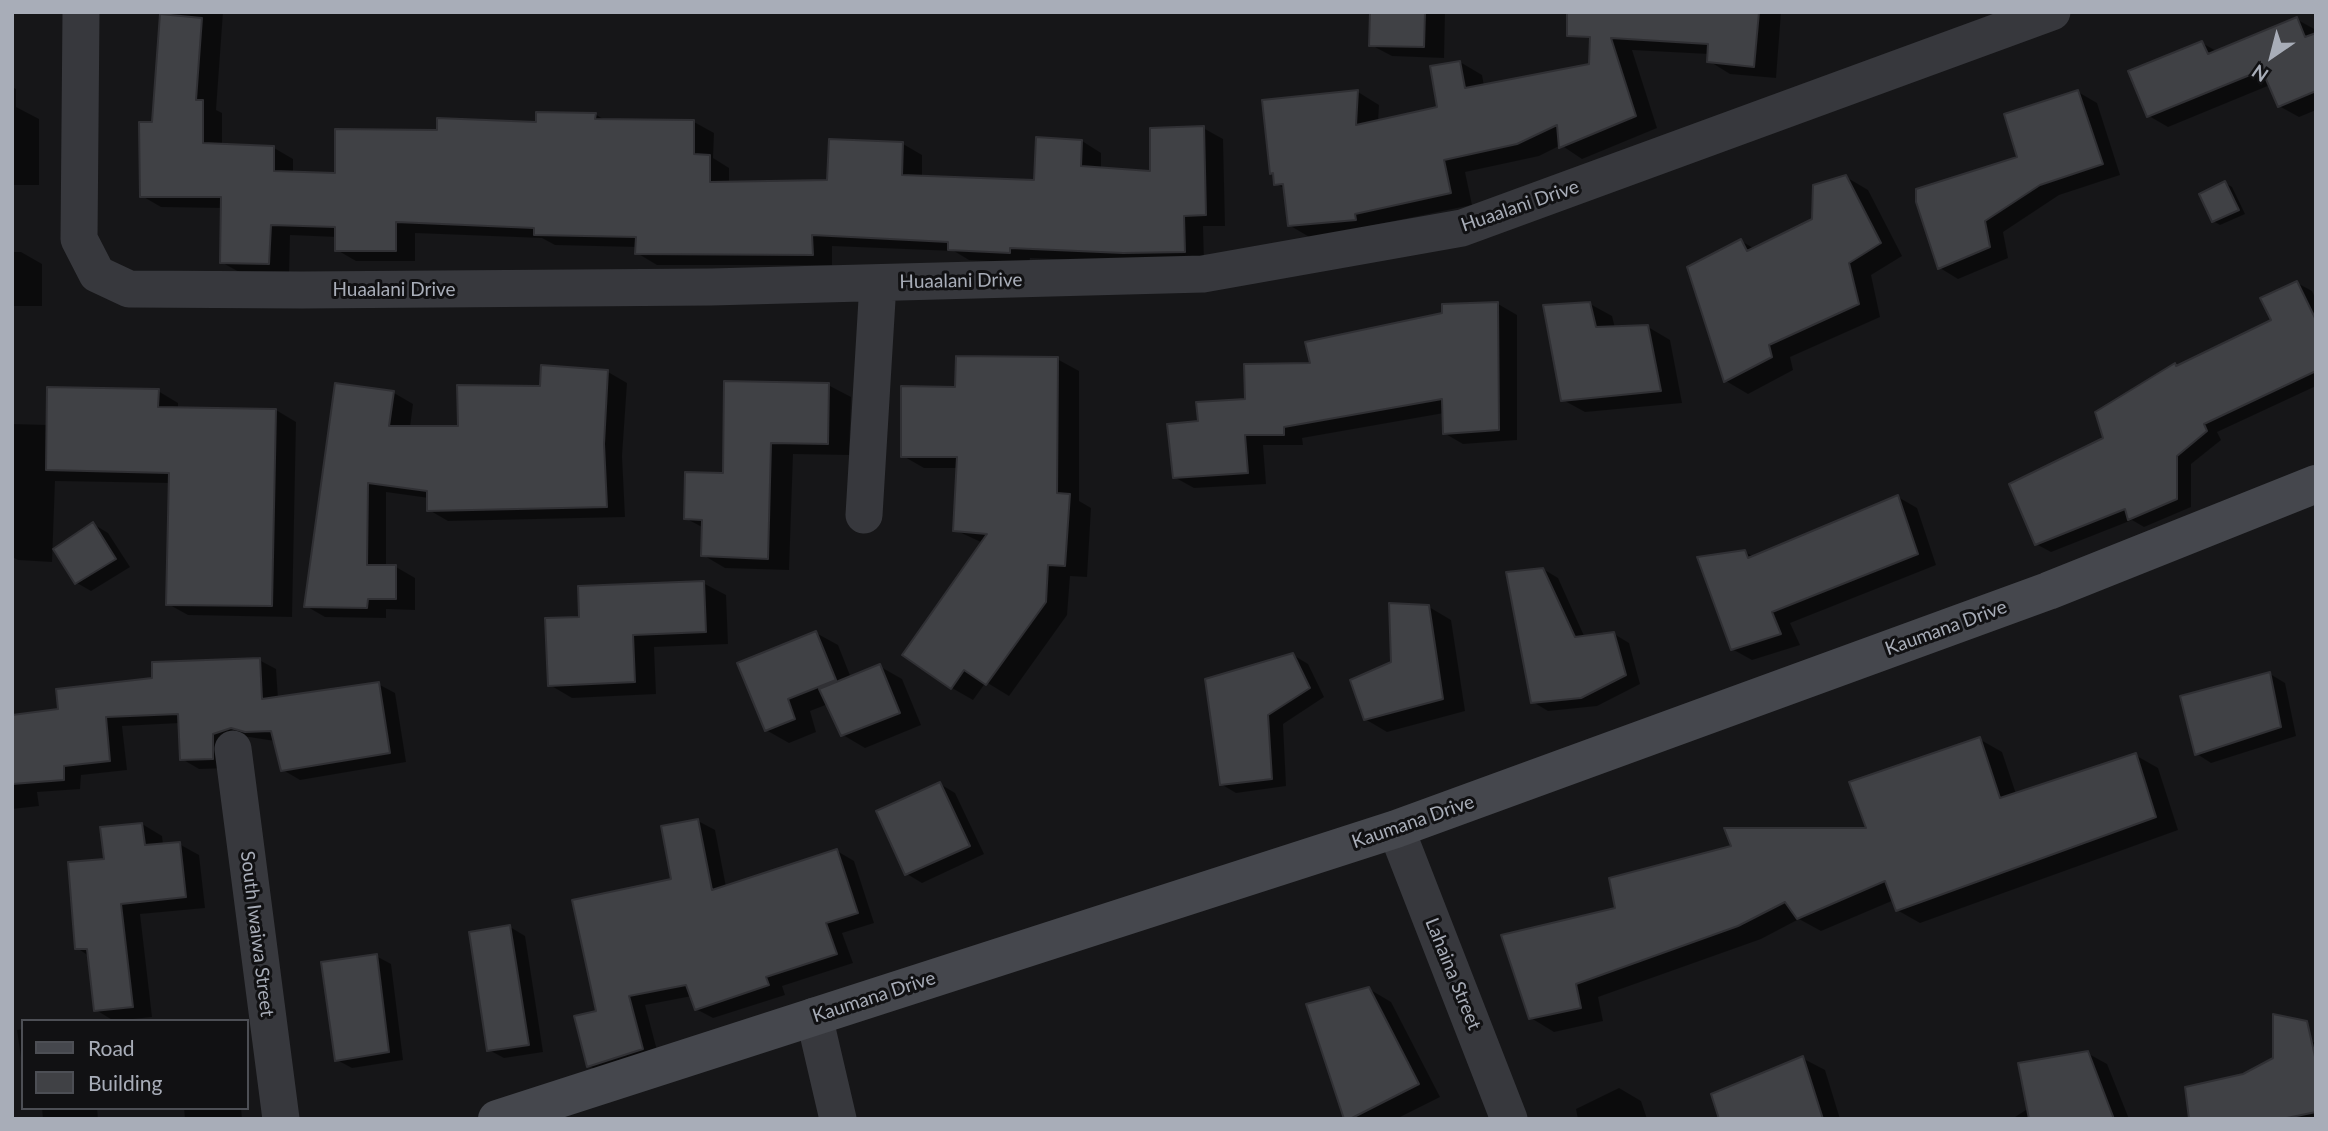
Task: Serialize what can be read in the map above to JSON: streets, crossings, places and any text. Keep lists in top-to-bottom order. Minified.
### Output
{"streets":{"street":["Huaalani Drive","Kaumana Drive","South Iwaiwa Street","Lahaina Street"]},"crossings":[["Kaumana Drive","Lahaina Street"]],"legend":["Road","Building"],"north":"bottom left"}
